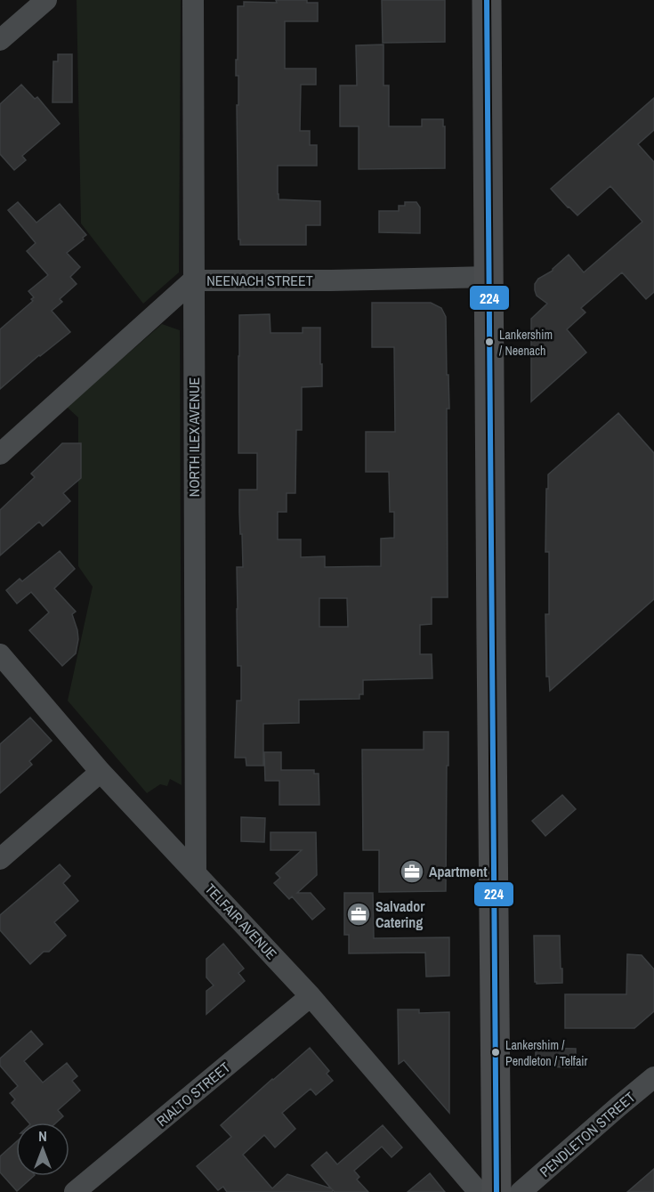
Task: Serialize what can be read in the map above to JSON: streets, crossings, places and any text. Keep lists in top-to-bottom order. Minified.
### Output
{"streets":{"street":["NEENACH STREET","NORTH ILEX AVENUE","TELFAIR AVENUE","RIALTO STREET","PENDLETON STREET"]},"crossings":[["NEENACH STREET","NORTH ILEX AVENUE"],["NORTH ILEX AVENUE","TELFAIR AVENUE"],["TELFAIR AVENUE","RIALTO STREET"]],"places":{"other":["Lankershim / Neenach","Lankershim / Pendleton / Telfair"],"office":["Apartment","Salvador Catering"]},"lines":["transit line 224"],"north":"top"}
